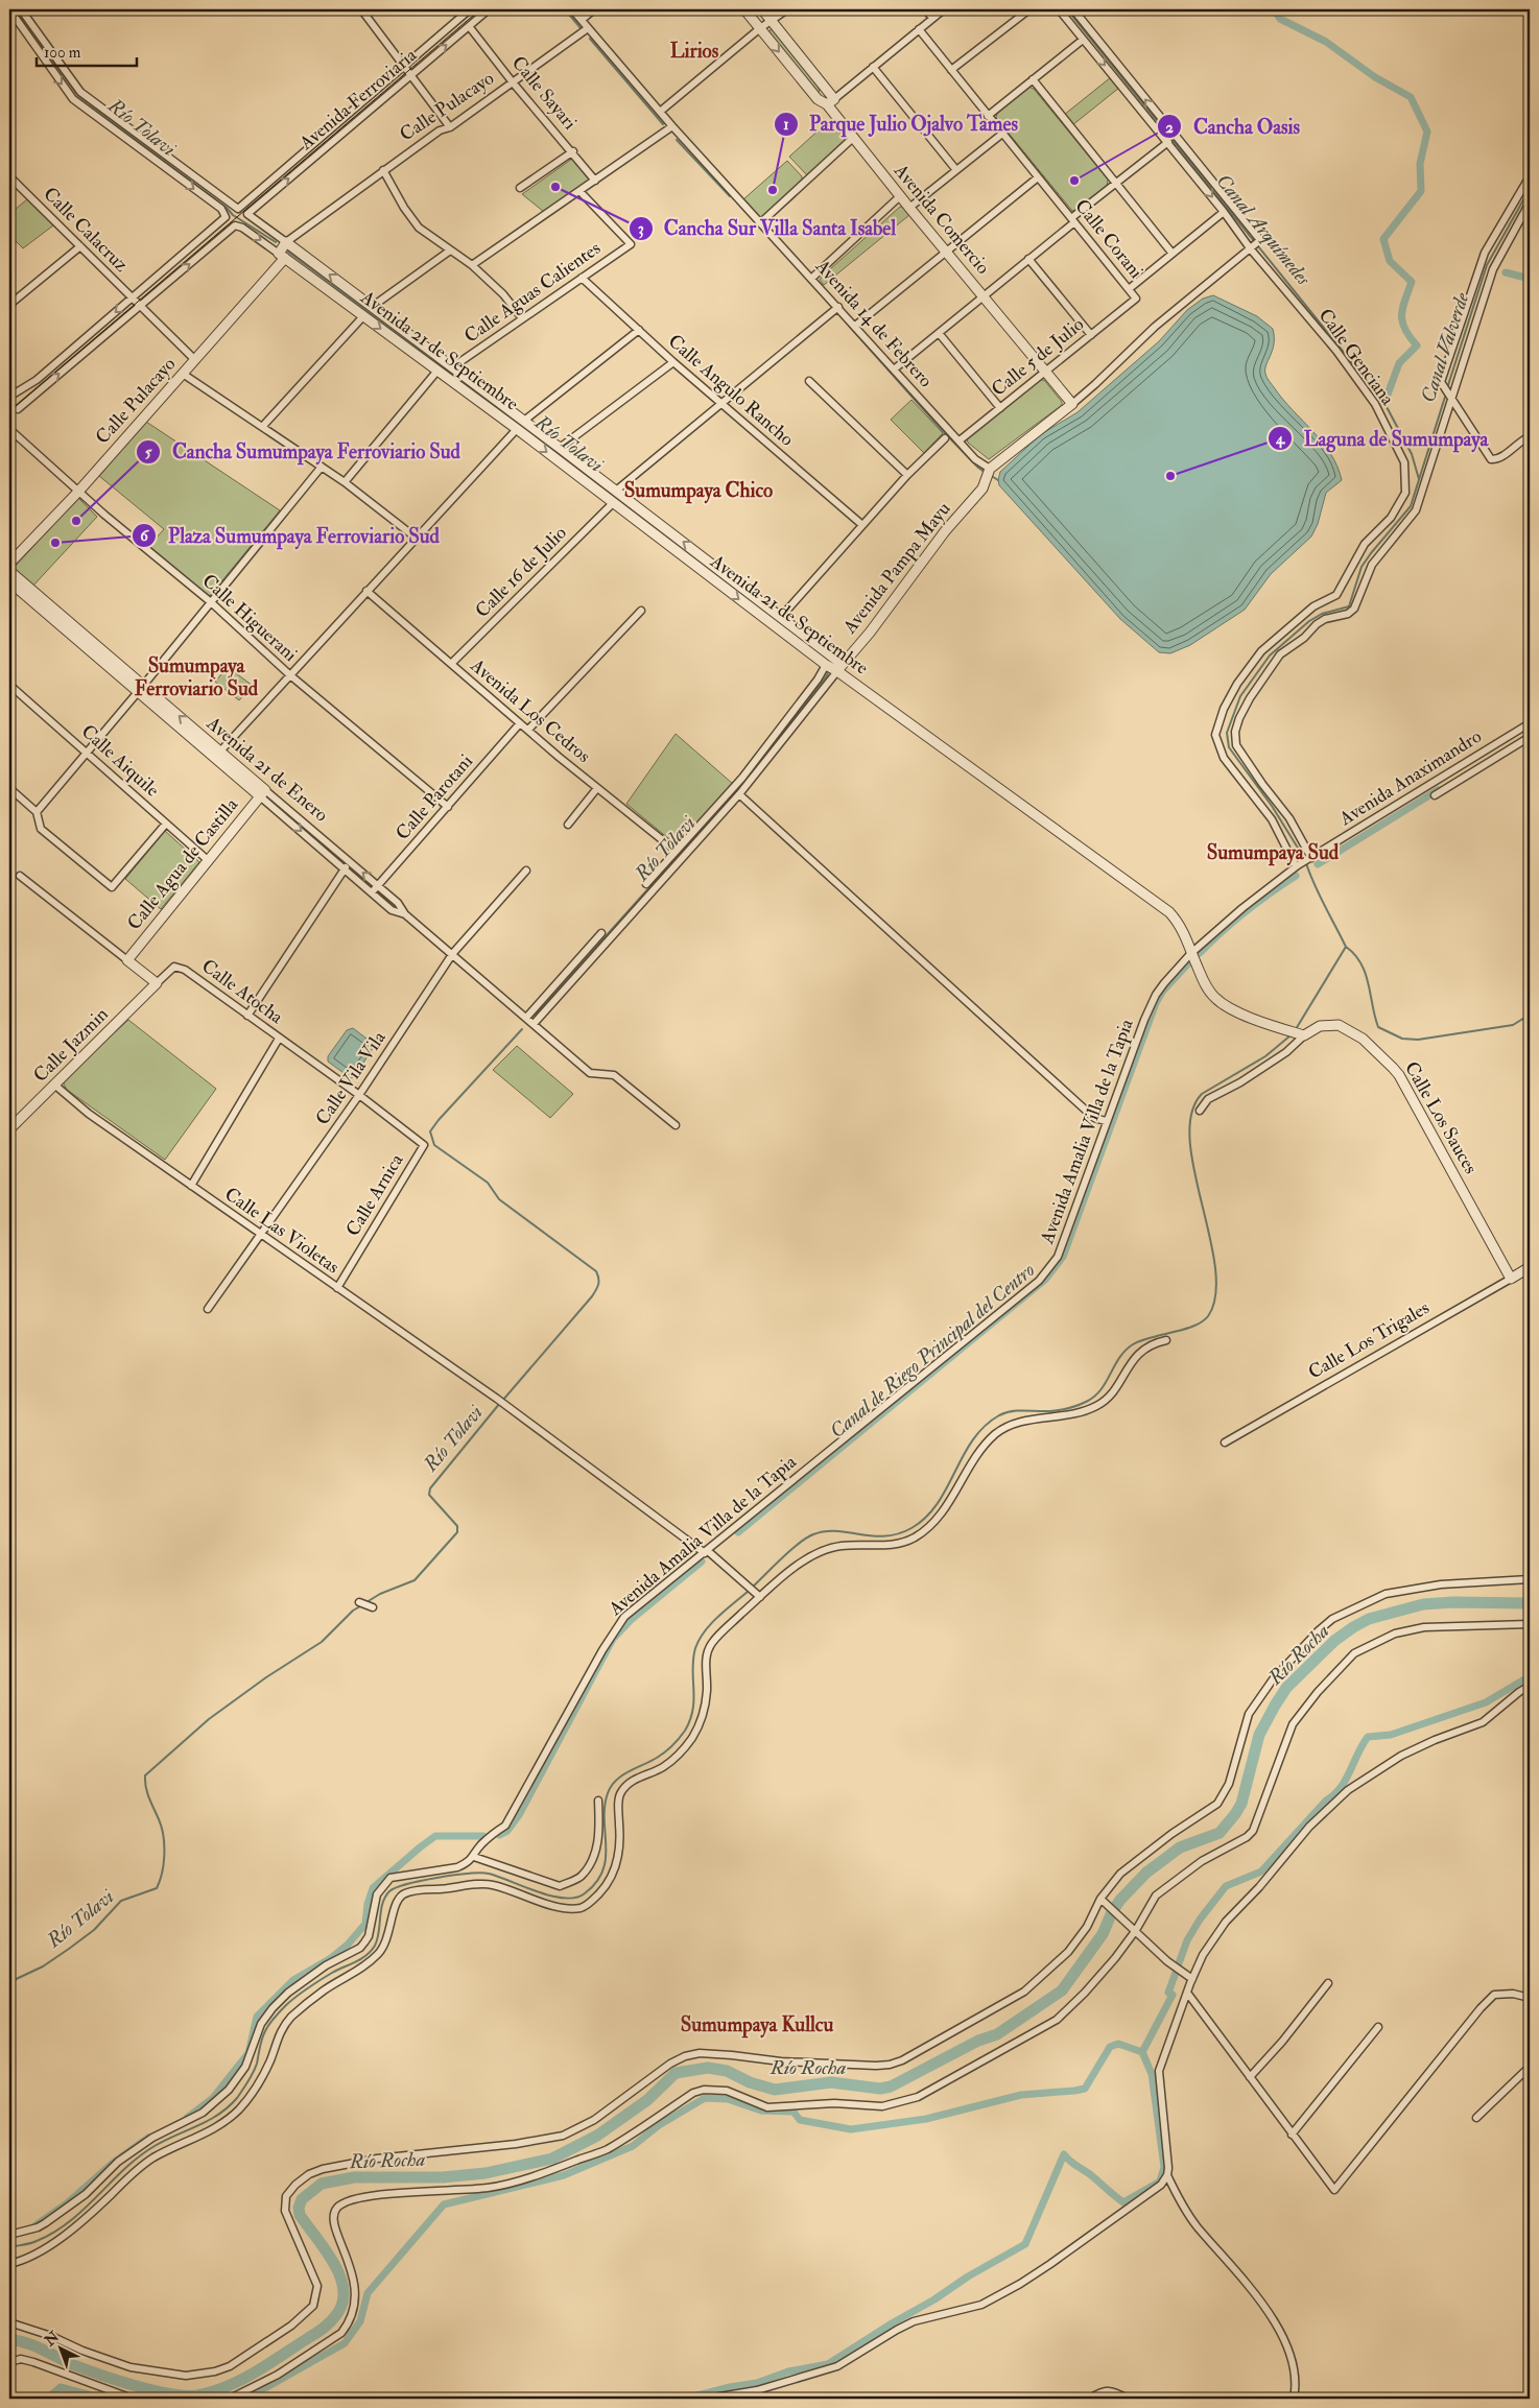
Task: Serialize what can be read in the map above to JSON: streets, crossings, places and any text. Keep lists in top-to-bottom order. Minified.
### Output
{"streets":{"street":["Calle Sayari","Avenida Ferroviaria","Calle Pulacayo","Avenida Comercio","Calle Calacruz","Calle Corani","Calle Aguas Calientes","Avenida 14 de Febrero","Avenida 21 de Septiembre","Calle 5 de Julio","Calle Genciana","Calle Angulo Rancho","Avenida Pampa Mayu","Calle 16 de Julio","Calle Higuerani","Avenida Los Cedros","Calle Aiquile","Avenida 21 de Enero","Avenida Anaximandro","Calle Parotani","Calle Agua de Castilla","Calle Atocha","Calle Jazmin","Calle Vila Vila","Calle Los Sauces","Avenida Amalia Villa de la Tapia","Calle Arnica","Calle Las Violetas","Calle Los Trigales"]},"crossings":[["Calle Sayari","Avenida Ferroviaria"],["Calle Sayari","Calle Pulacayo"],["Avenida Ferroviaria","Avenida 21 de Septiembre"],["Calle Pulacayo","Calle Calacruz"],["Calle Pulacayo","Avenida 14 de Febrero"],["Calle Pulacayo","Avenida 21 de Septiembre"],["Calle Pulacayo","Calle Higuerani"],["Avenida Comercio","Calle 5 de Julio"],["Avenida Comercio","Avenida Pampa Mayu"],["Calle Calacruz","Avenida 21 de Septiembre"],["Calle Corani","Calle 5 de Julio"],["Calle Aguas Calientes","Avenida 21 de Septiembre"],["Calle Aguas Calientes","Calle Angulo Rancho"],["Avenida 14 de Febrero","Calle 5 de Julio"],["Avenida 14 de Febrero","Avenida Pampa Mayu"],["Avenida 21 de Septiembre","Avenida Pampa Mayu"],["Avenida 21 de Septiembre","Calle 16 de Julio"],["Avenida 21 de Septiembre","Calle Los Sauces"],["Avenida 21 de Septiembre","Avenida Amalia Villa de la Tapia"],["Calle Genciana","Avenida Pampa Mayu"],["Calle Genciana","Avenida Amalia Villa de la Tapia"],["Avenida Pampa Mayu","Avenida 21 de Enero"],["Calle 16 de Julio","Avenida Los Cedros"],["Calle Higuerani","Calle Parotani"],["Avenida Los Cedros","Calle Parotani"],["Calle Aiquile","Calle Agua de Castilla"],["Avenida 21 de Enero","Calle Parotani"],["Avenida 21 de Enero","Calle Agua de Castilla"],["Avenida 21 de Enero","Calle Vila Vila"],["Avenida Anaximandro","Avenida Amalia Villa de la Tapia"],["Calle Atocha","Calle Jazmin"],["Calle Atocha","Calle Vila Vila"],["Calle Atocha","Calle Arnica"],["Calle Jazmin","Calle Las Violetas"],["Calle Vila Vila","Calle Las Violetas"],["Calle Los Sauces","Calle Los Trigales"],["Avenida Amalia Villa de la Tapia","Calle Las Violetas"],["Calle Arnica","Calle Las Violetas"]],"districts":["Lirios","Sumumpaya Chico","Sumumpaya Ferroviario Sud","Sumumpaya Sud","Sumumpaya Kullcu"],"water":["Río Tolavi","Canal Arquímedes","Canal Valverde","Canal de Riego Principal del Centro","Río Rocha"],"places":["Cancha Oasis","Cancha Sur Villa Santa Isabel","Parque Julio Ojalvo Tames","Laguna de Sumumpaya","Cancha Sumumpaya Ferroviario Sud","Plaza Sumumpaya Ferroviario Sud"],"scale_bar":"100 m","north":"top left"}
